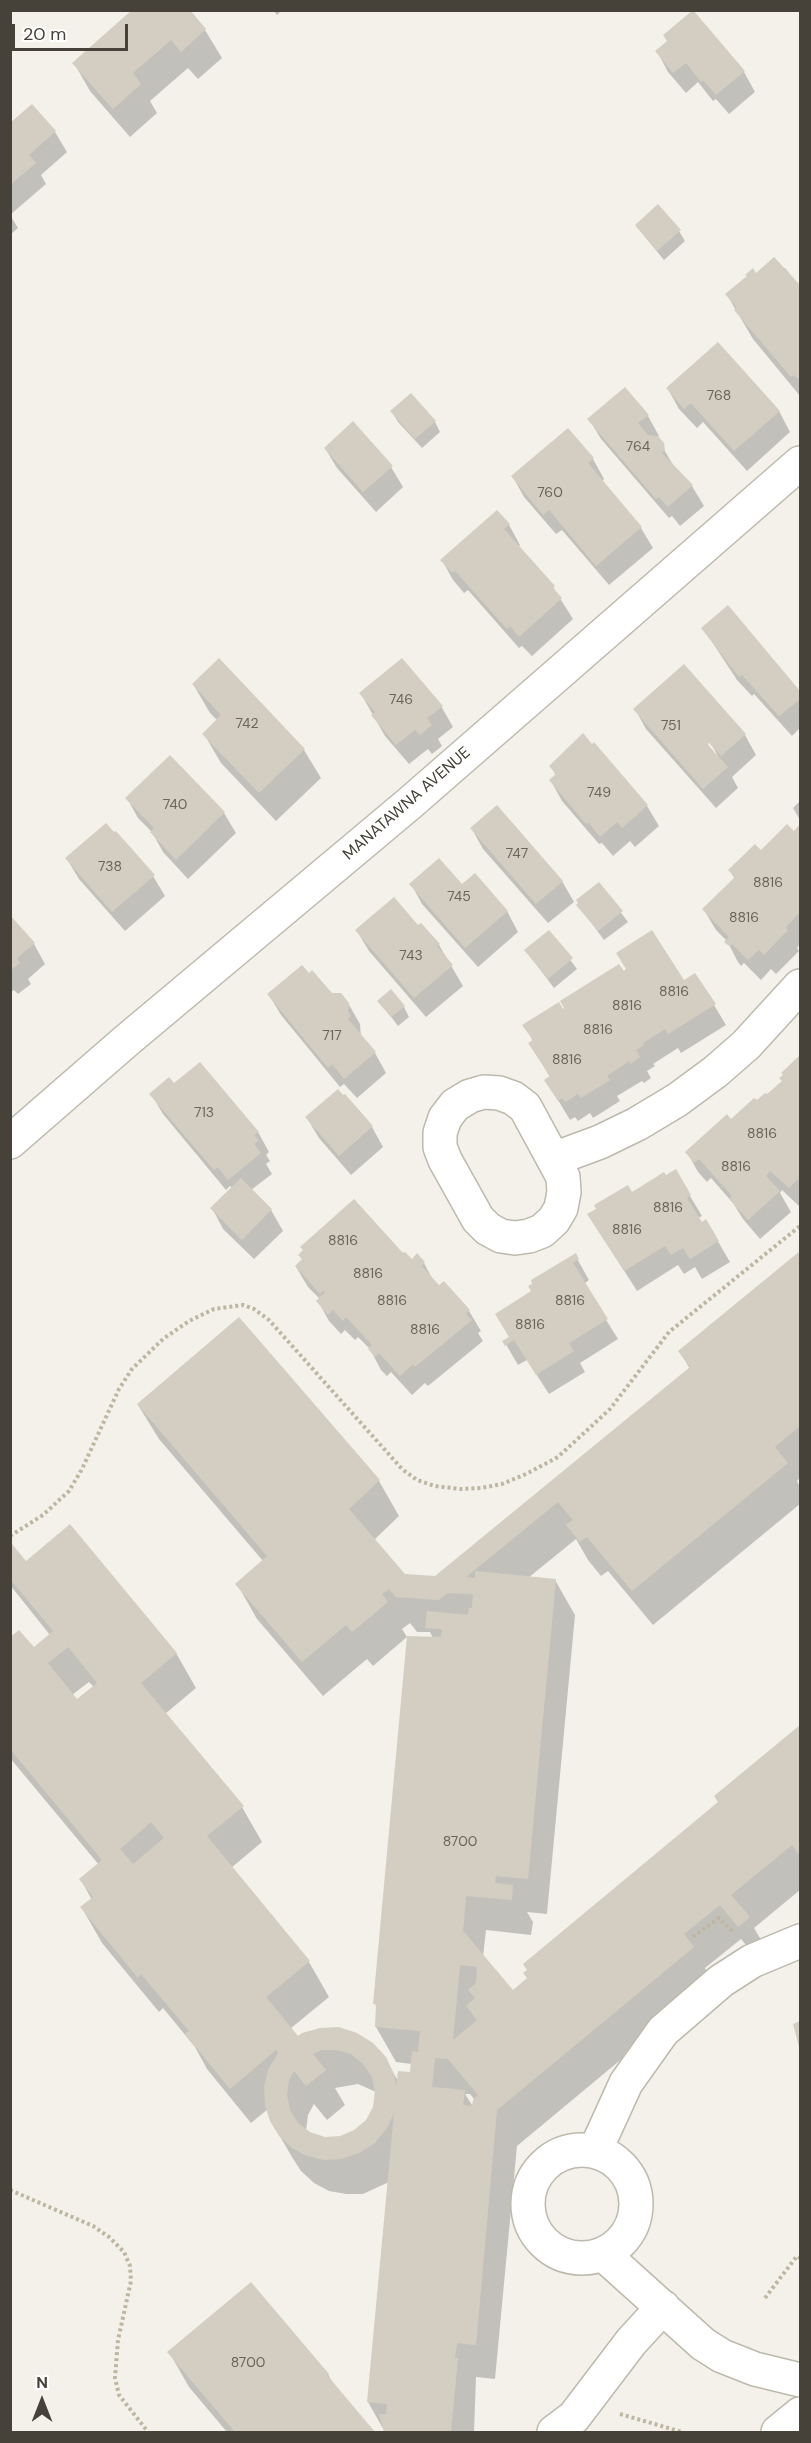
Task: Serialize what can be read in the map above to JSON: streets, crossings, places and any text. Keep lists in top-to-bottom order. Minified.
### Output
{"streets":{"street":["MANATAWNA AVENUE"]},"house_numbers":["768","764","760","746","742","751","749","740","747","738","8816","745","8816","743","8816","8816","8816","717","8816","713","8816","8816","8816","8816","8816","8816","8816","8816","8816","8816","8700","8700"],"scale_bar":"20 m","north":"top"}
